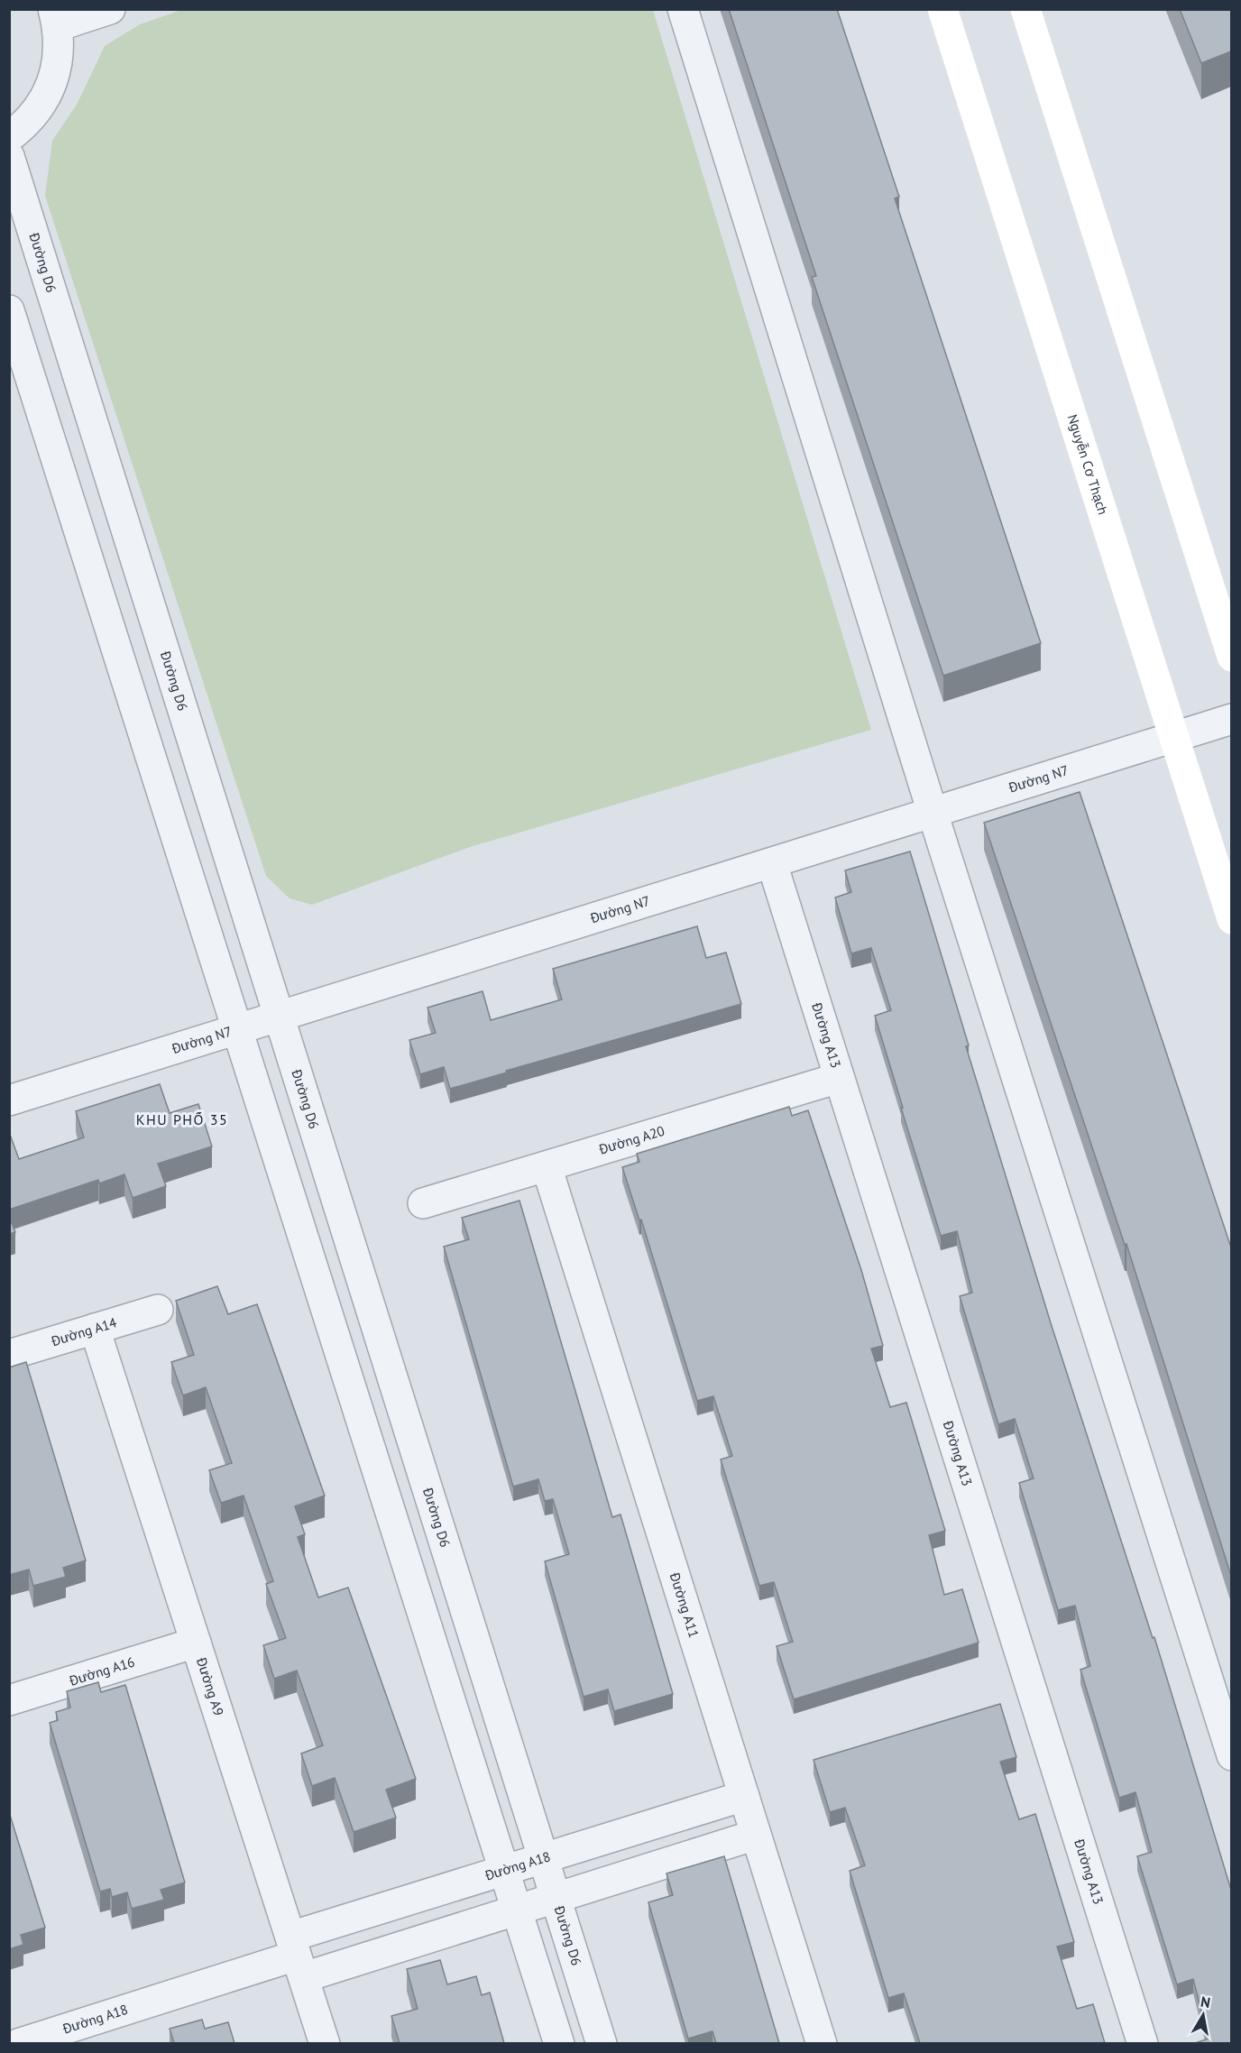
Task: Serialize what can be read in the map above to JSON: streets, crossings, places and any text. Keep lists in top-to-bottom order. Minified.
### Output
{"streets":{"main road":["Nguyễn Cơ Thạch"],"street":["Đường D6","Đường N7","Đường A13","Đường A20","Đường A14","Đường A11","Đường A16","Đường A9","Đường A18"]},"crossings":[["Đường D6","Đường N7"],["Đường D6","Đường A18"],["Nguyễn Cơ Thạch","Đường N7"],["Đường N7","Đường A13"],["Đường A13","Đường A20"],["Đường A20","Đường A11"],["Đường A14","Đường A9"],["Đường A11","Đường A18"],["Đường A16","Đường A9"],["Đường A9","Đường A18"]],"districts":["KHU PHỐ 35"],"north":"top"}
